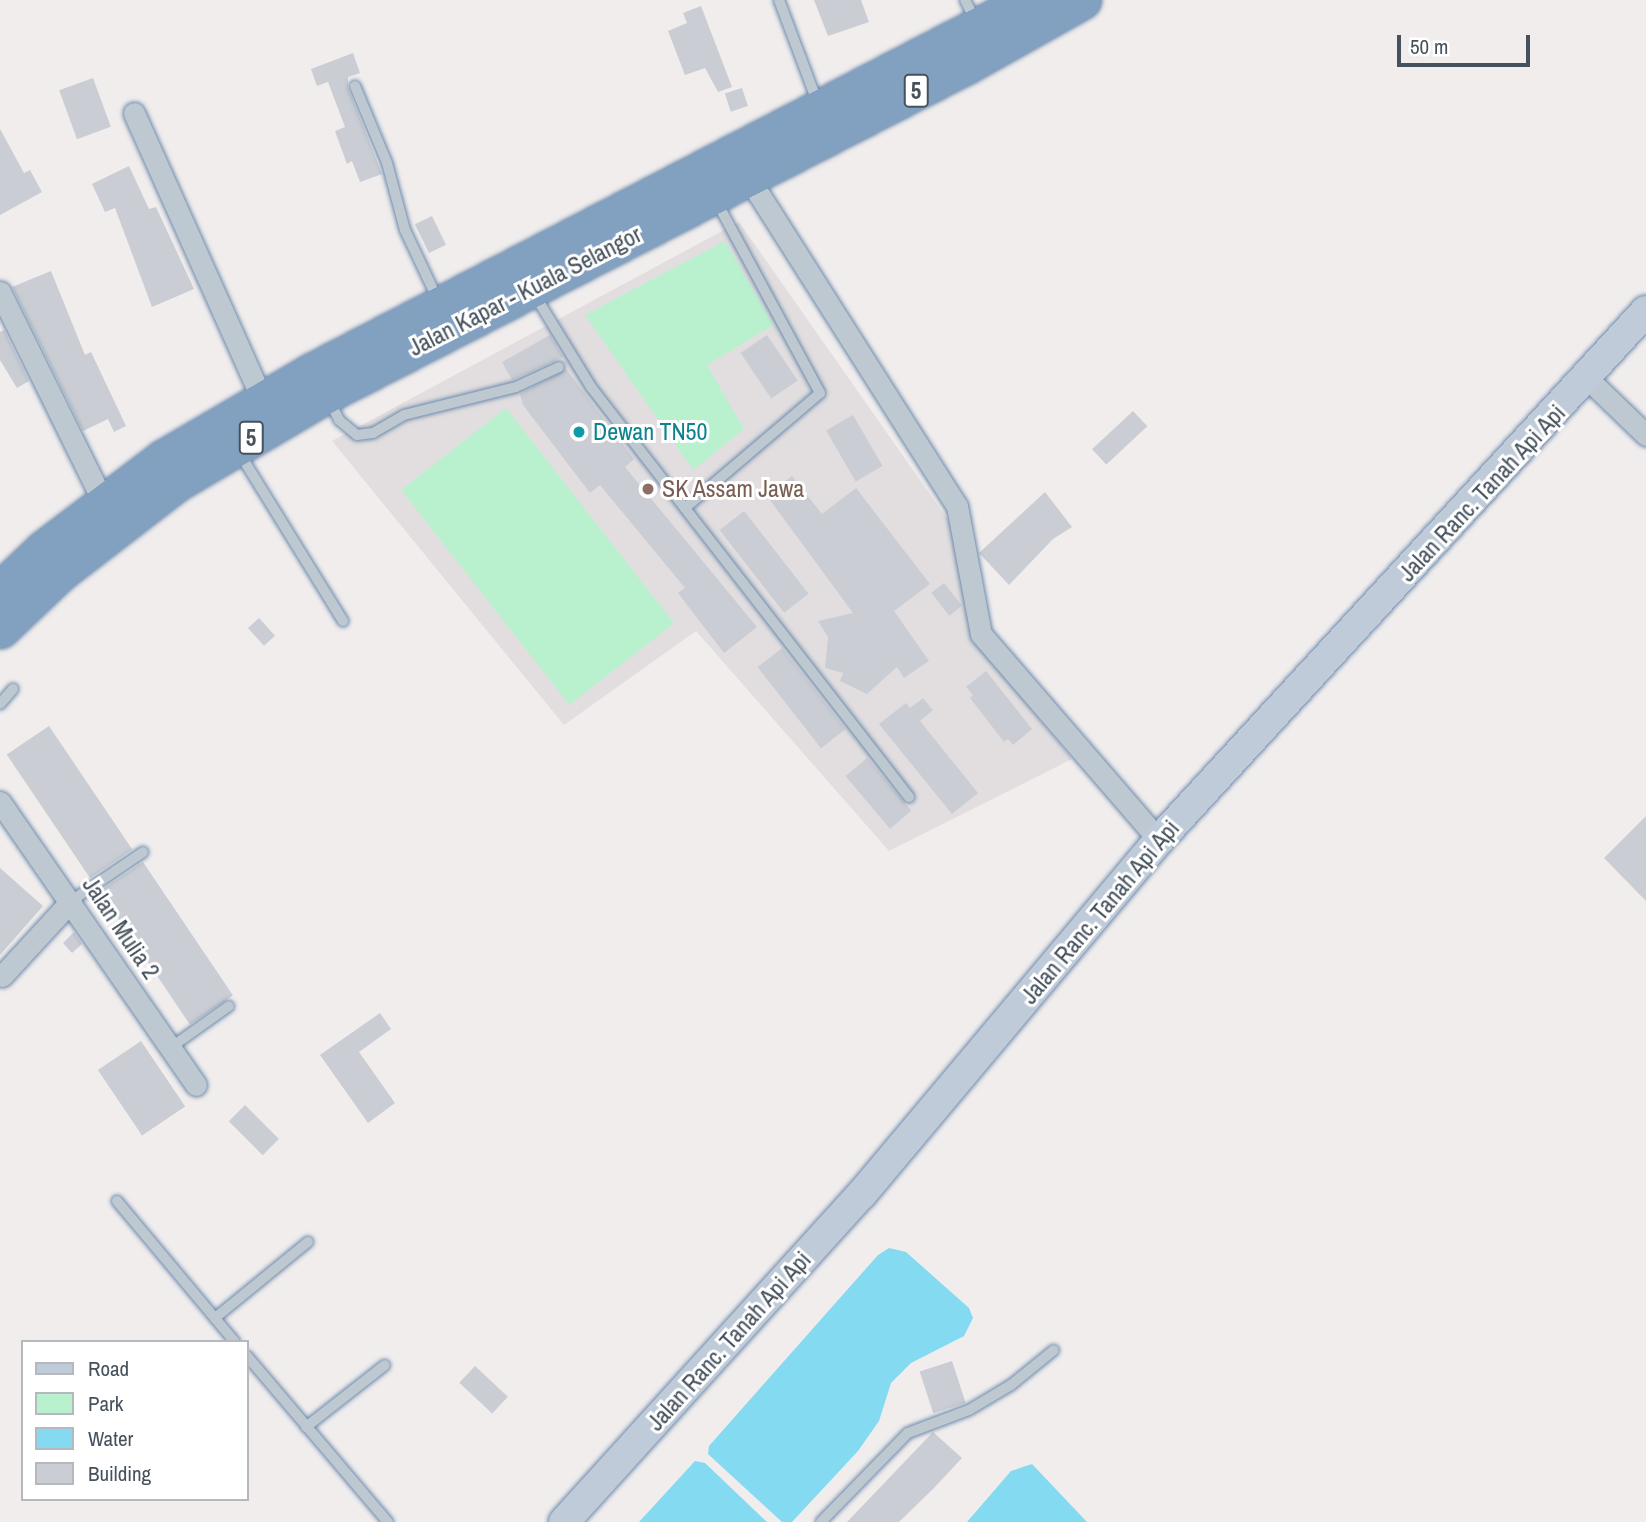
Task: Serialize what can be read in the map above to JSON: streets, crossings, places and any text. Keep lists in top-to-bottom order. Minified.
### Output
{"streets":{"highway":["5","Jalan Kapar - Kuala Selangor"],"street":["Jalan Ranc. Tanah Api Api","Jalan Mulia 2"]},"places":["Dewan TN50","SK Assam Jawa"],"legend":["Road","Park","Water","Building"],"scale_bar":"50 m"}
